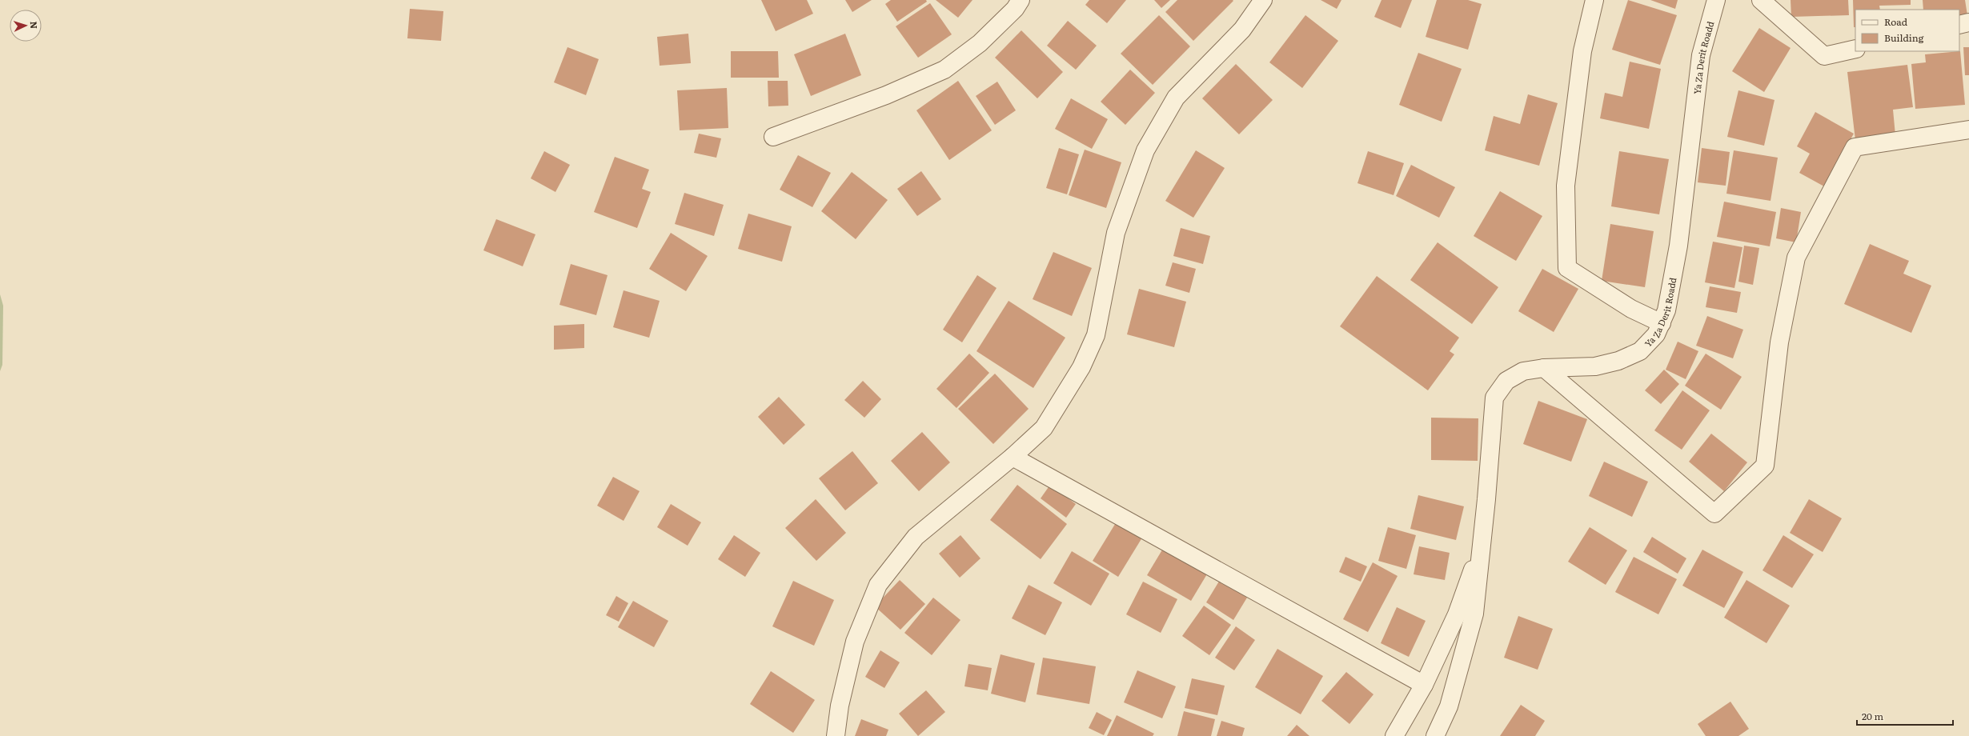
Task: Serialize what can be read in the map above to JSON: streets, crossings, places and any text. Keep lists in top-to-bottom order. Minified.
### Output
{"streets":{"street":["Ya Za Derit Roadd"]},"legend":["Road","Building"],"scale_bar":"20 m","north":"right"}
